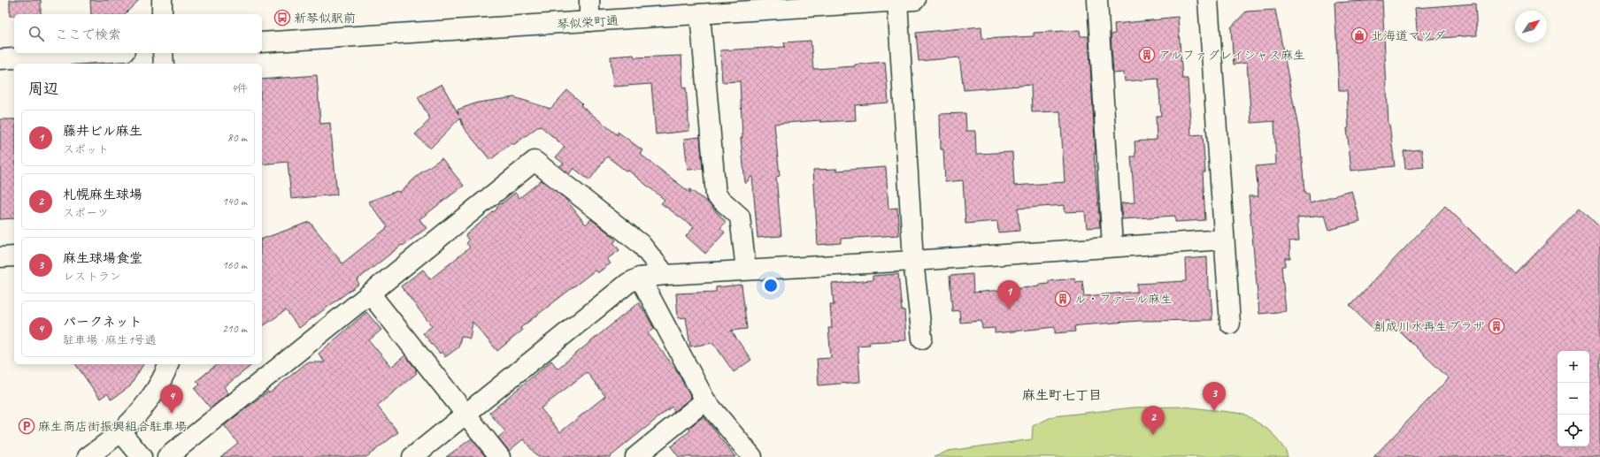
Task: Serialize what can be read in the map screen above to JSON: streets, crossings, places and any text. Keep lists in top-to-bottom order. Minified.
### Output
{"streets":{"street":["琴似栄町通"]},"districts":["麻生町七丁目"],"places":{"bus stop":["新琴似駅前"],"shop":["北海道マツダ"],"building":["アルファグレイシャス麻生","ル・ファール麻生","創成川水再生プラザ"],"parking":["麻生商店街振興組合駐車場"]},"north":"top right","page":{"search":"ここで検索","heading":["周辺","4件"],"list":[{"mark":"1","name":"藤井ビル麻生","note":"スポット","value":"80 m"},{"mark":"2","name":"札幌麻生球場","note":"スポーツ","value":"140 m"},{"mark":"3","name":"麻生球場食堂","note":"レストラン","value":"160 m"},{"mark":"4","name":"パークネット","note":"駐車場 · 麻生1号通","value":"210 m"}],"pins":["1","3","4","2"],"map_buttons":["+","−"]}}
